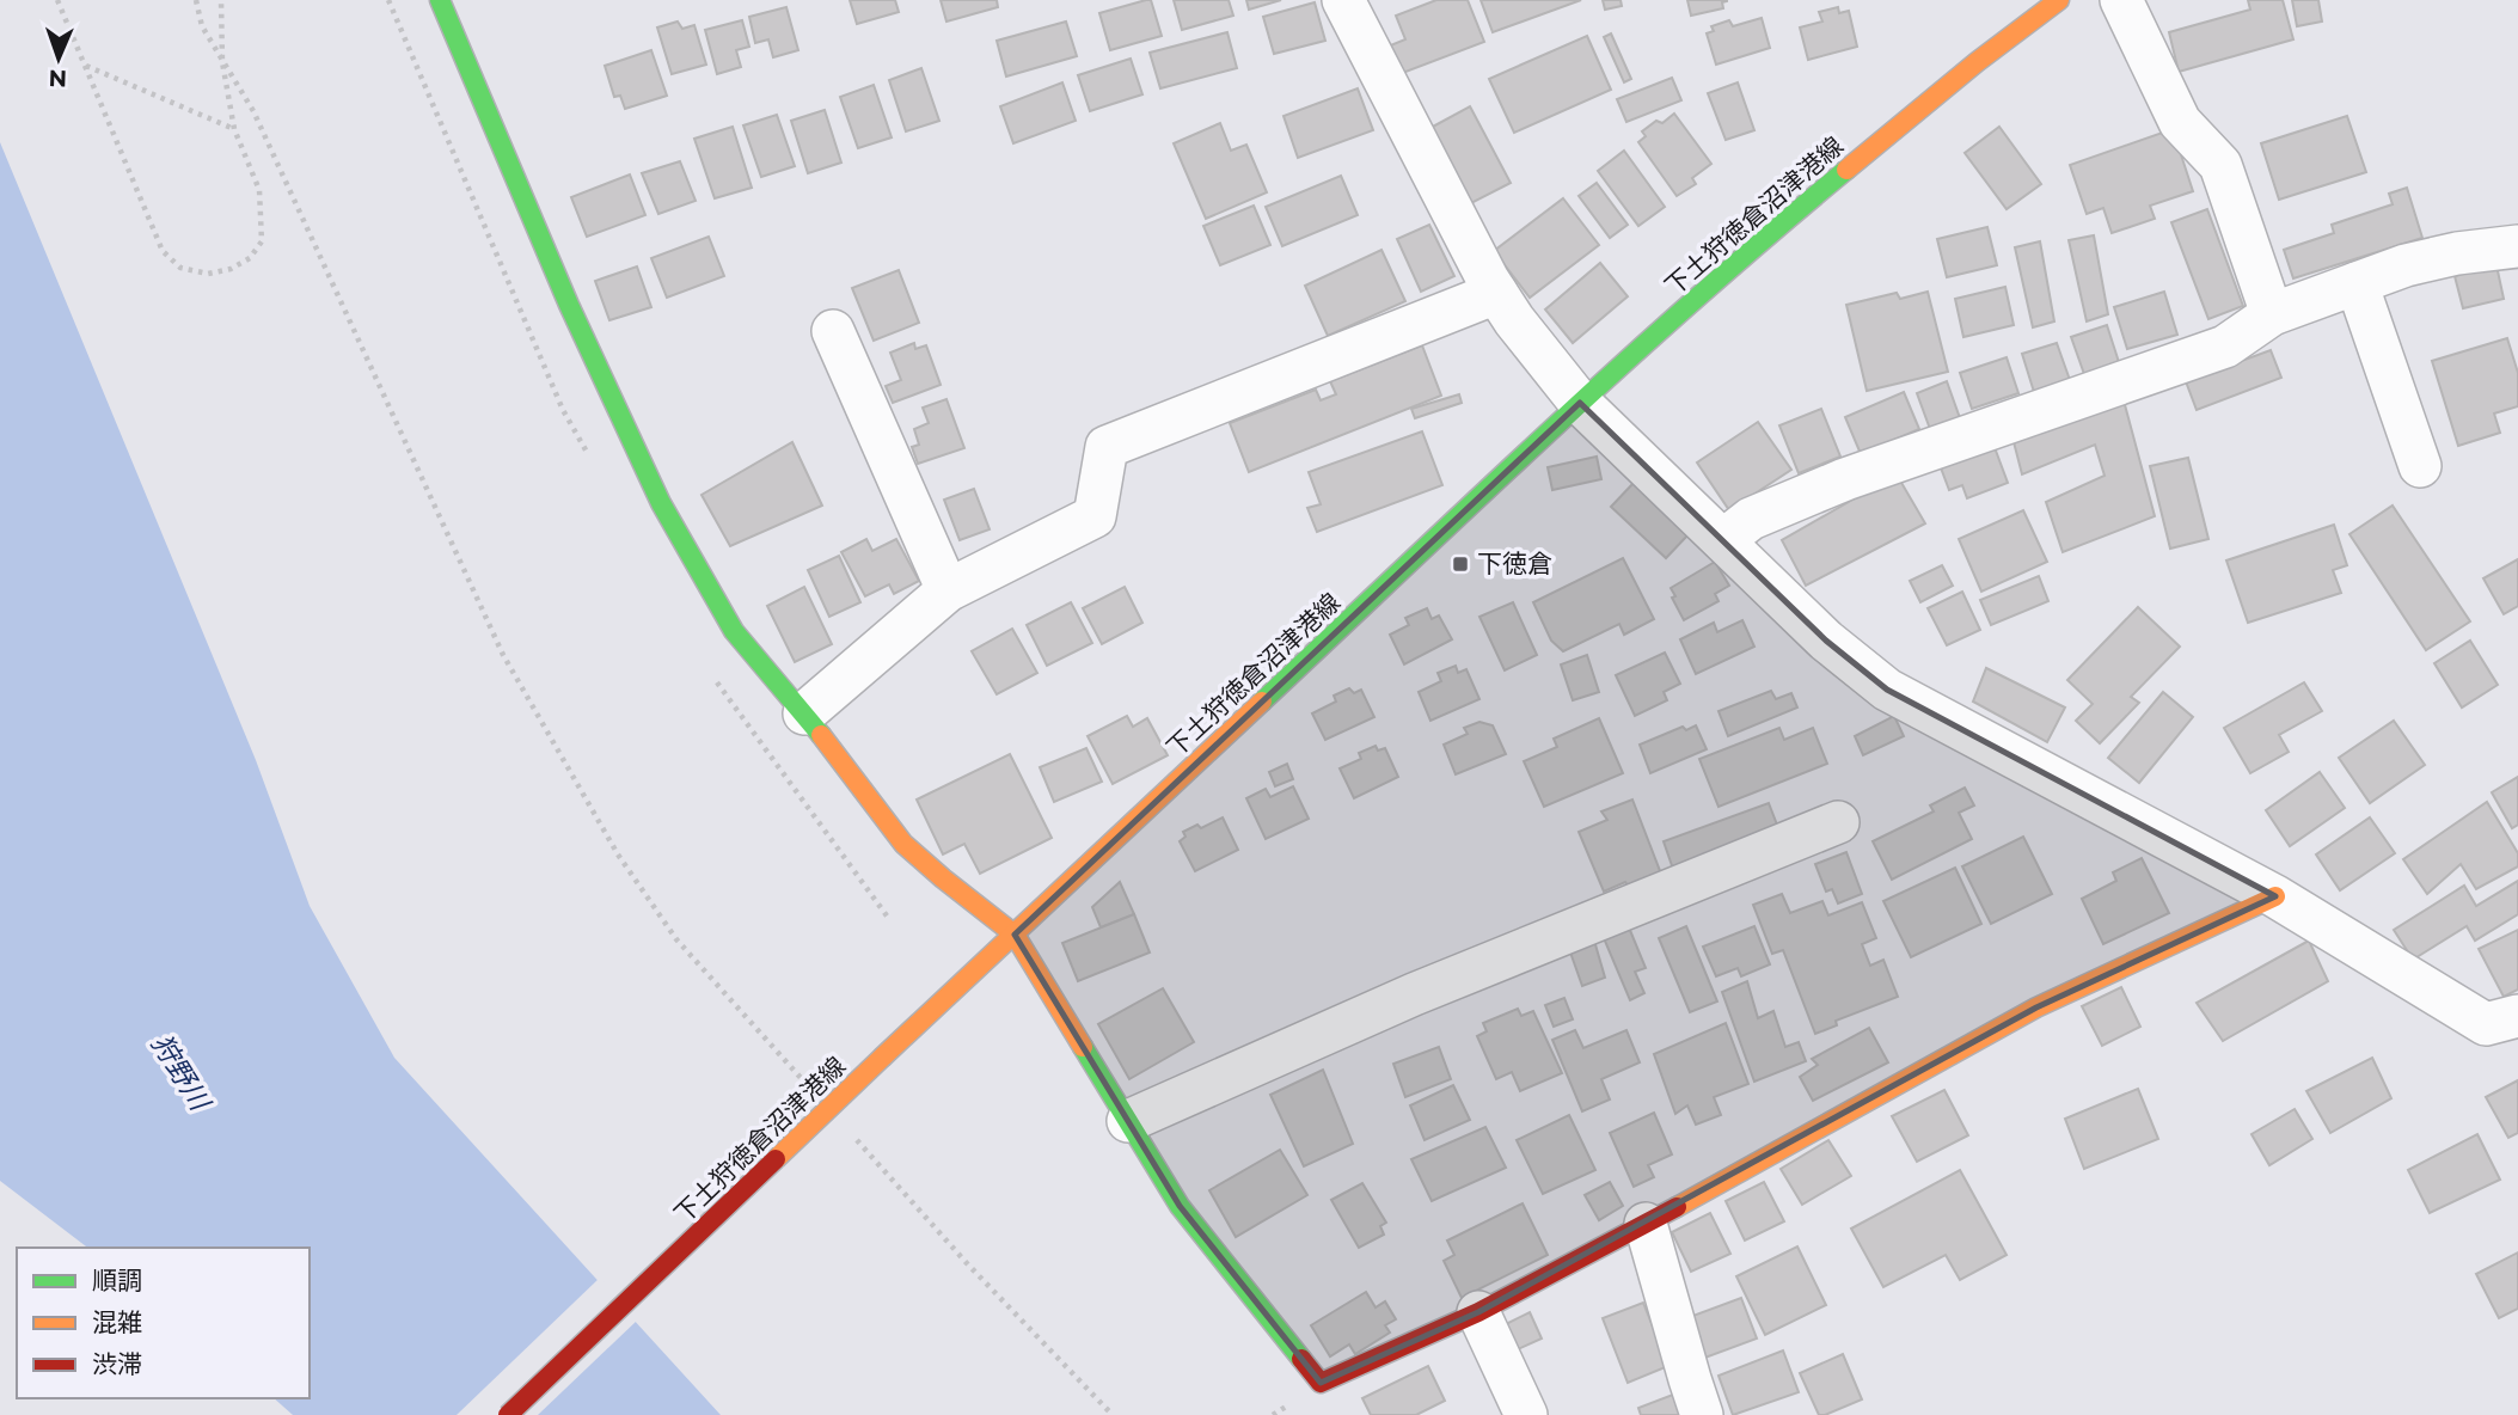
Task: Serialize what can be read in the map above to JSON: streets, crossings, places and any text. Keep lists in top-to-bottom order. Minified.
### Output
{"streets":{"street":["下土狩徳倉沼津港線"]},"water":["狩野川"],"places":{"transit":["下徳倉"]},"legend":["順調","混雑","渋滞"],"north":"bottom"}
